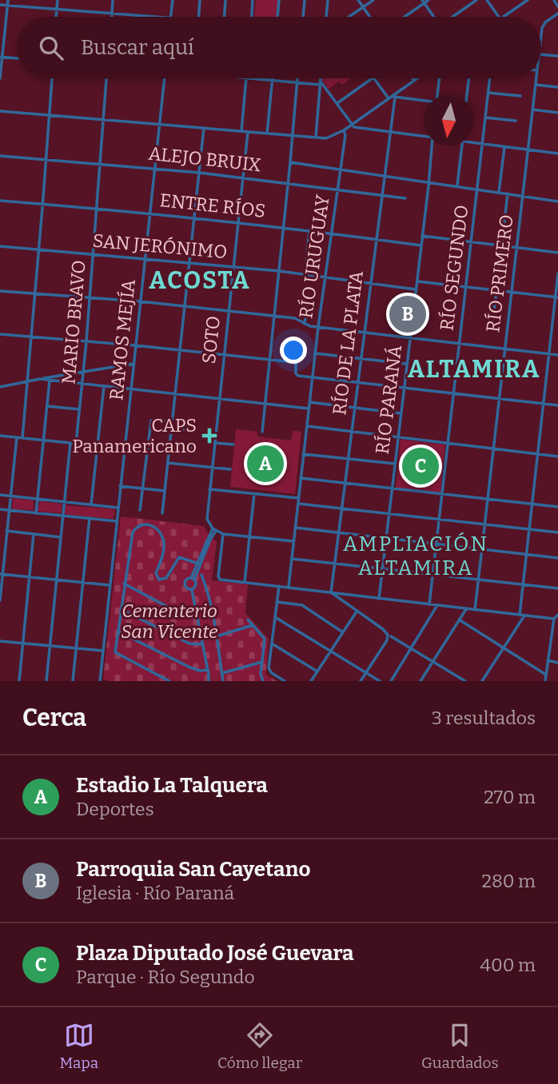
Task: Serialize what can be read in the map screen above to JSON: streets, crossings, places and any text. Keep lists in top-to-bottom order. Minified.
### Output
{"streets":{"street":["ALEJO BRUIX","ENTRE RÍOS","SAN JERÓNIMO","RÍO URUGUAY","RÍO SEGUNDO","RÍO PRIMERO","MARIO BRAVO","RAMOS MEJÍA","SOTO","RÍO DE LA PLATA","RÍO PARANÁ"]},"crossings":[["ALEJO BRUIX","RÍO URUGUAY"],["ALEJO BRUIX","MARIO BRAVO"],["ALEJO BRUIX","RAMOS MEJÍA"],["ALEJO BRUIX","SOTO"],["ALEJO BRUIX","RÍO DE LA PLATA"],["ENTRE RÍOS","RÍO URUGUAY"],["ENTRE RÍOS","MARIO BRAVO"],["ENTRE RÍOS","RAMOS MEJÍA"],["ENTRE RÍOS","SOTO"],["ENTRE RÍOS","RÍO DE LA PLATA"],["ENTRE RÍOS","RÍO PARANÁ"],["SAN JERÓNIMO","RÍO URUGUAY"],["SAN JERÓNIMO","MARIO BRAVO"],["SAN JERÓNIMO","RAMOS MEJÍA"],["SAN JERÓNIMO","SOTO"],["SAN JERÓNIMO","RÍO DE LA PLATA"],["SAN JERÓNIMO","RÍO PARANÁ"]],"districts":["ACOSTA","ALTAMIRA","AMPLIACIÓN ALTAMIRA"],"parks":["Cementerio San Vicente"],"places":{"health":["CAPS Panamericano"]},"north":"bottom","page":{"search":"Buscar aquí","pins":["B","A","C"],"heading":["Cerca","3 resultados"],"list":[{"mark":"A","name":"Estadio La Talquera","note":"Deportes","value":"270 m"},{"mark":"B","name":"Parroquia San Cayetano","note":"Iglesia · Río Paraná","value":"280 m"},{"mark":"C","name":"Plaza Diputado José Guevara","note":"Parque · Río Segundo","value":"400 m"}],"nav":["Mapa","Cómo llegar","Guardados"]}}
